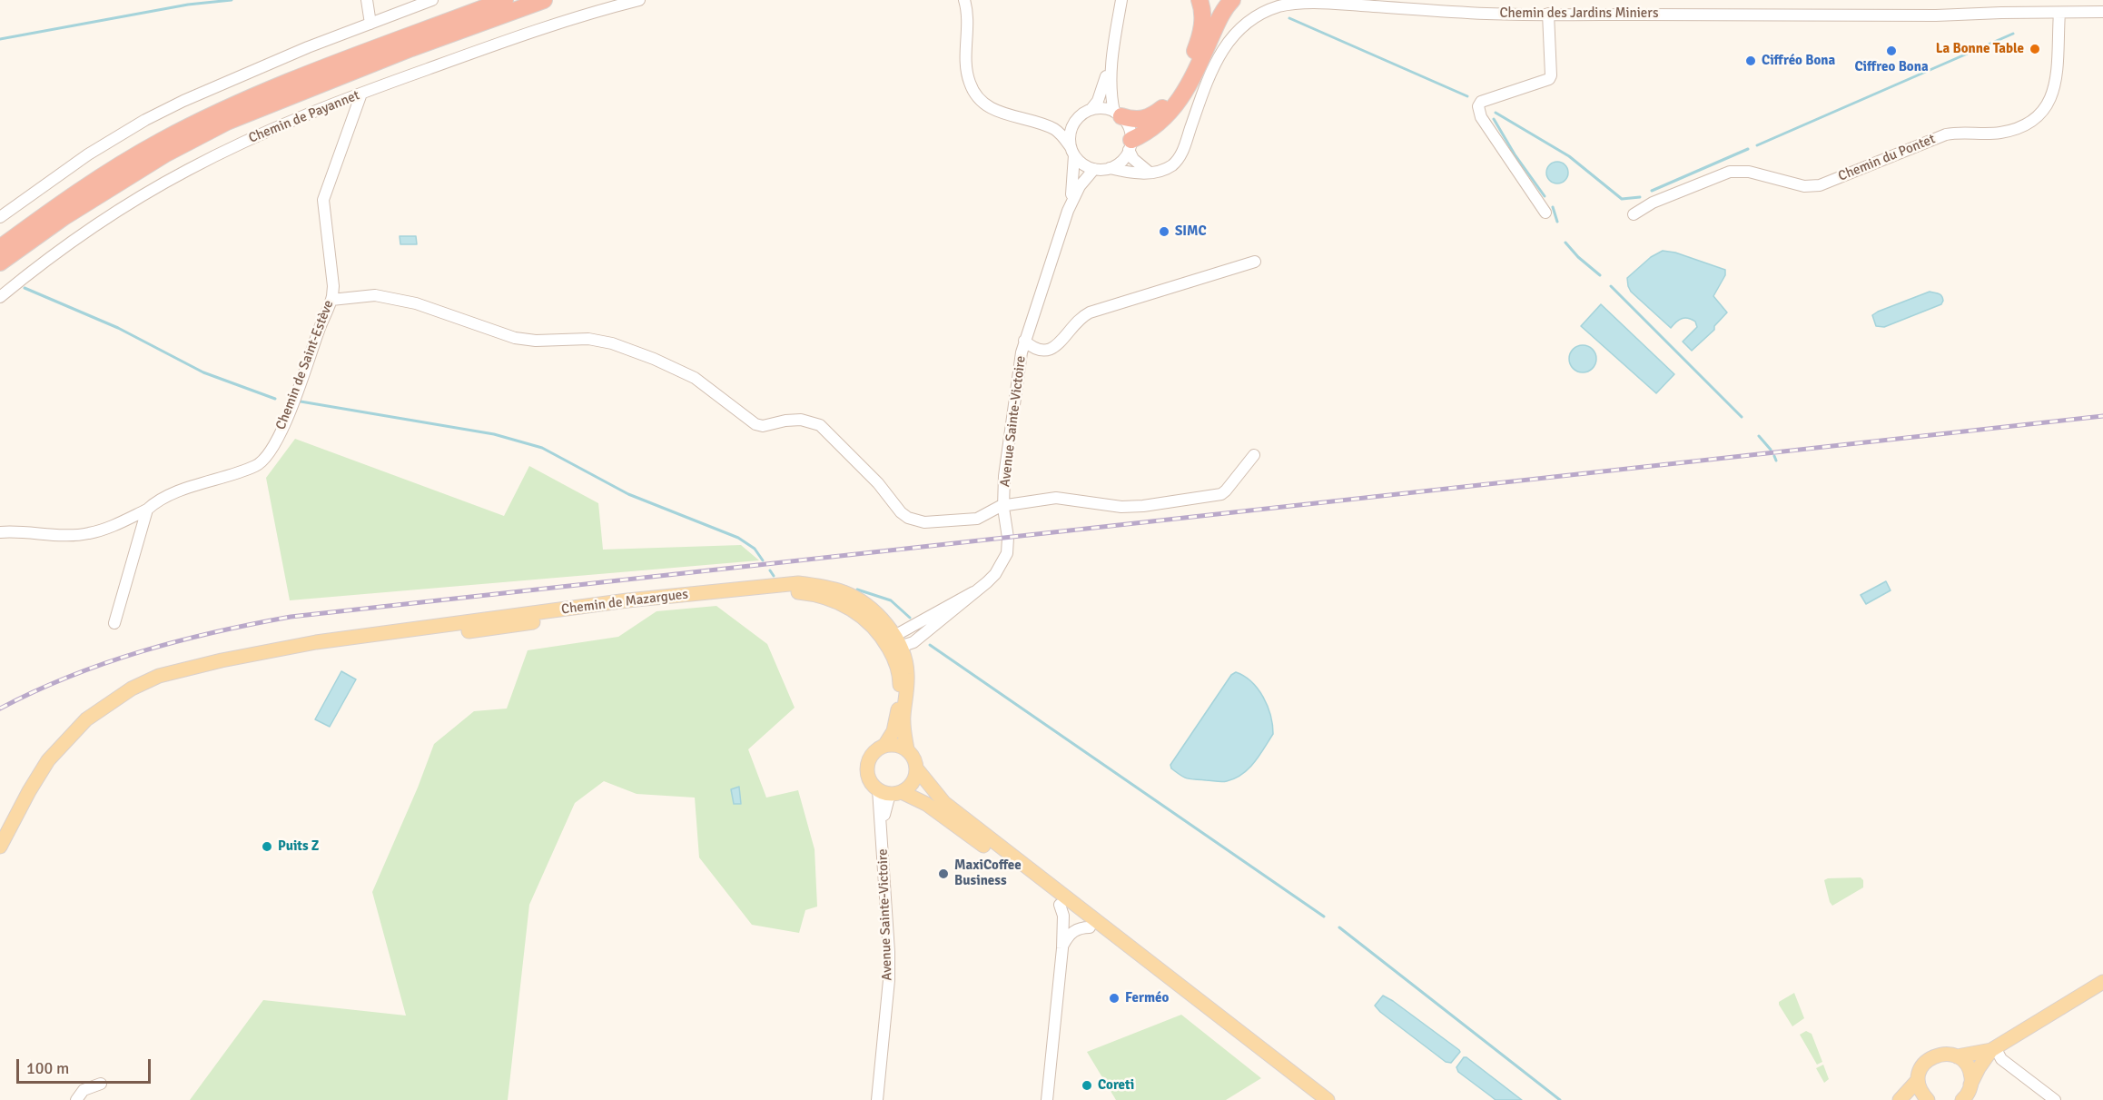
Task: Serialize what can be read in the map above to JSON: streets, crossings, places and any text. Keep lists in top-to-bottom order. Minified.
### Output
{"streets":{"main road":["Chemin de Mazargues"],"street":["Chemin des Jardins Miniers","Chemin de Payannet","Chemin du Pontet","Chemin de Saint-Estève","Avenue Sainte-Victoire"]},"crossings":[["Chemin des Jardins Miniers","Chemin du Pontet"],["Chemin des Jardins Miniers","Avenue Sainte-Victoire"],["Chemin de Payannet","Chemin de Saint-Estève"],["Avenue Sainte-Victoire","Chemin de Mazargues"]],"places":["La Bonne Table","Ciffreo Bona","Ciffréo Bona","SIMC","Puits Z","MaxiCoffee Business","Ferméo","Coreti"],"scale_bar":"100 m"}
